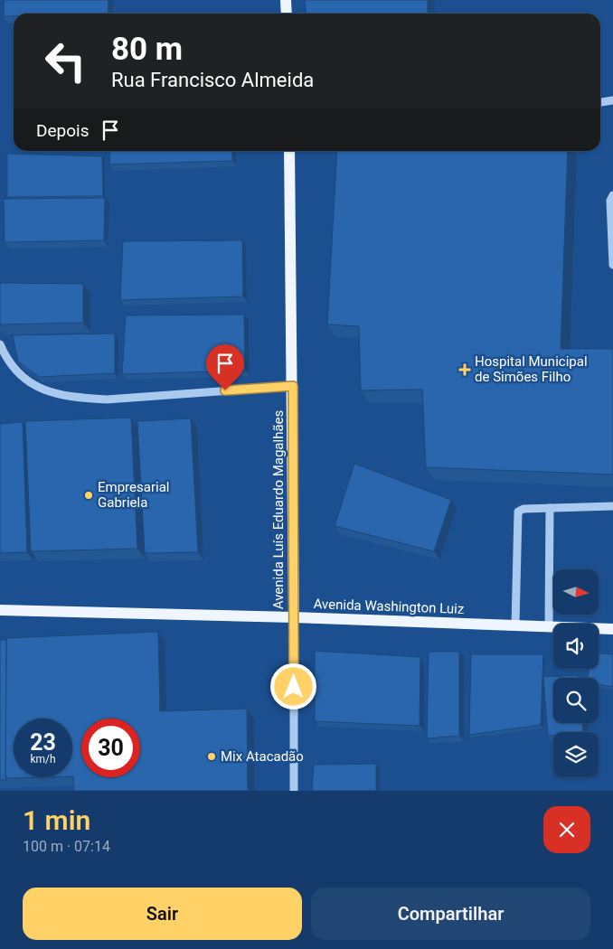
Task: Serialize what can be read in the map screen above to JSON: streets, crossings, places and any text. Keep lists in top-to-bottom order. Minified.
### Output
{"streets":{"main road":["Avenida Luís Eduardo Magalhães","Avenida Washington Luiz"]},"crossings":[["Avenida Luís Eduardo Magalhães","Avenida Washington Luiz"]],"places":{"health":["Hospital Municipal de Simões Filho"],"other":["Empresarial Gabriela","Mix Atacadão"]},"north":"right","page":{"turn":["80 m","Rua Francisco Almeida"],"then":"Depois","speed":"23 km/h","limit":"30","heading":["1 min","100 m · 07:14"],"buttons":["Sair","Compartilhar"]}}
